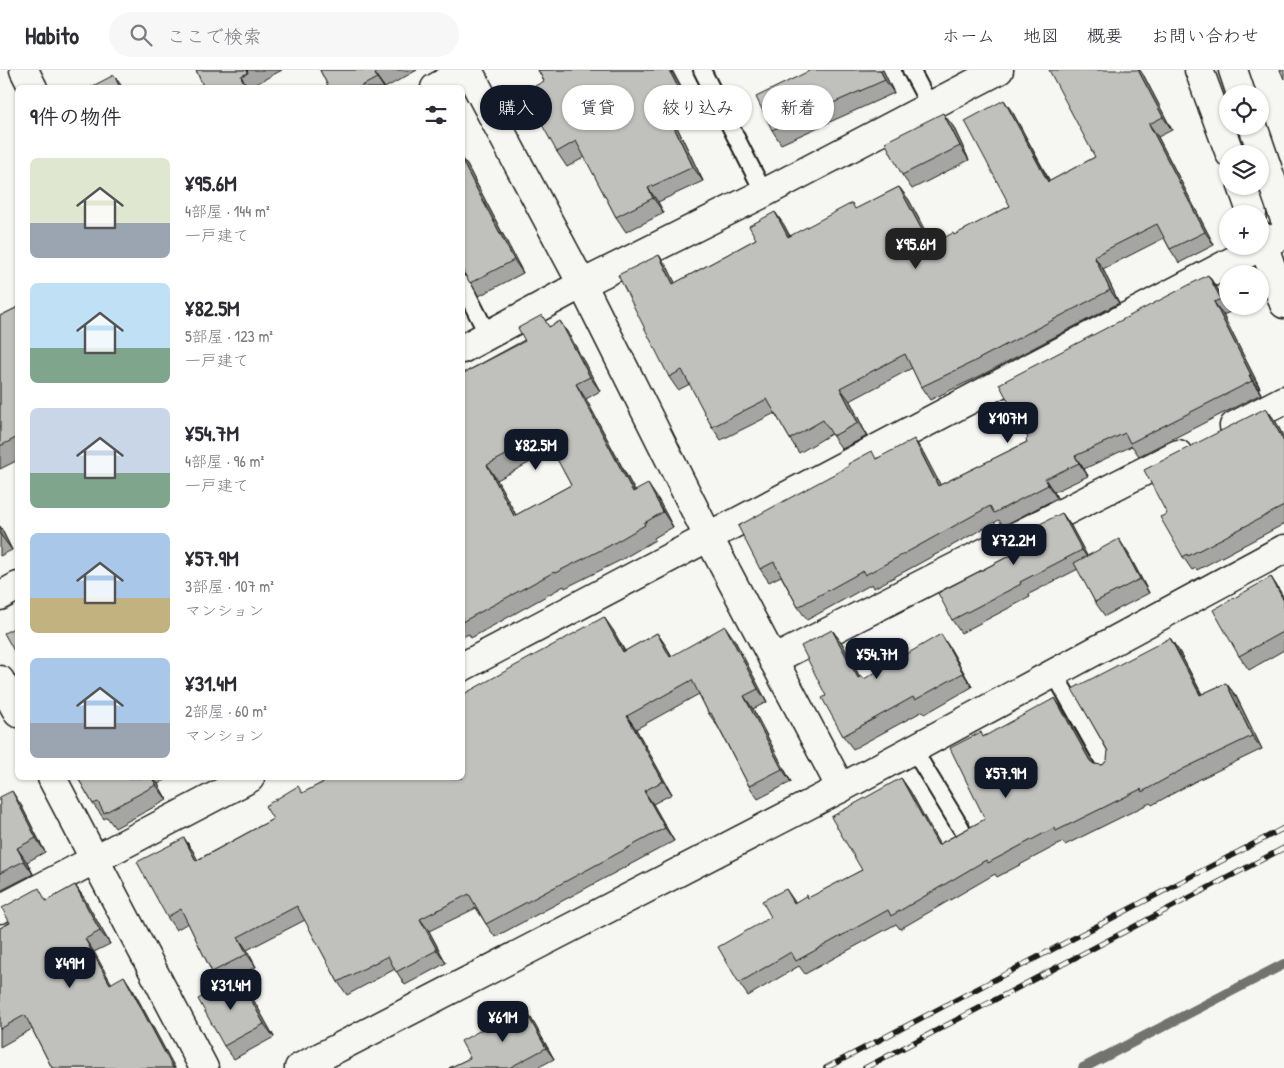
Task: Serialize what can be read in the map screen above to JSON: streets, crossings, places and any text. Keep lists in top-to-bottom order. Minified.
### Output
{"page":{"header":"Habito","search":"ここで検索","nav":["ホーム","地図","概要","お問い合わせ"],"map_buttons":["+","−"],"chip":["購入","賃貸","絞り込み","新着"],"heading":"9件の物件","list":[{"name":"¥95.6M","note":"4部屋 · 144 m² · 一戸建て"},{"name":"¥82.5M","note":"5部屋 · 123 m² · 一戸建て"},{"name":"¥54.7M","note":"4部屋 · 96 m² · 一戸建て"},{"name":"¥57.9M","note":"3部屋 · 107 m² · マンション"},{"name":"¥31.4M","note":"2部屋 · 60 m² · マンション"}],"price":["¥95.6M","¥107M","¥82.5M","¥72.2M","¥54.7M","¥57.9M","¥49M","¥31.4M","¥61M"]}}
